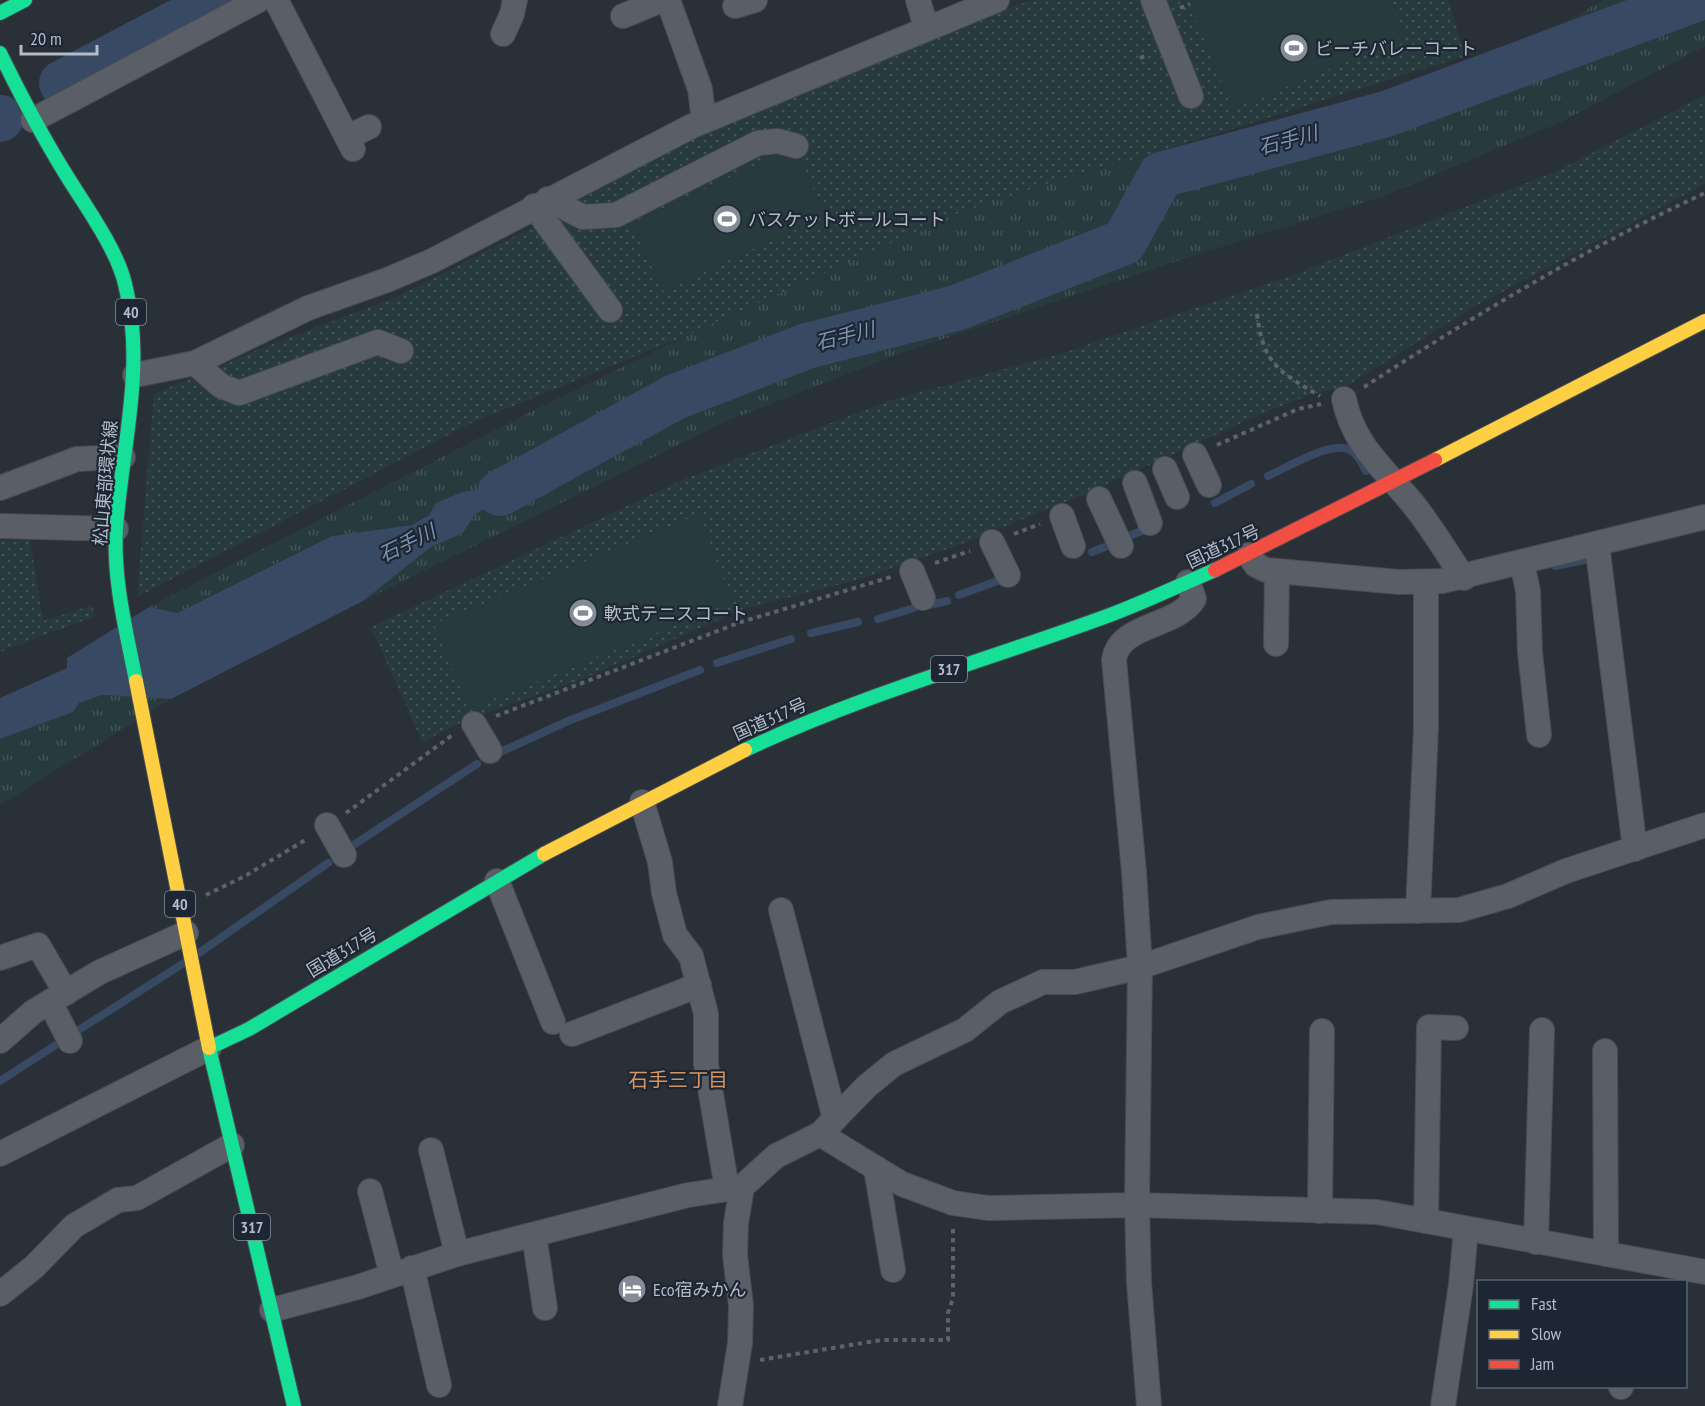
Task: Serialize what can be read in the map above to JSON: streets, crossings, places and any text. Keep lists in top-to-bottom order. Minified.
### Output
{"streets":{"main road":["40","松山東部環状線","国道317号","317"]},"crossings":[["松山東部環状線","国道317号"],["松山東部環状線","317"],["国道317号","317"]],"districts":["石手三丁目"],"water":["石手川"],"places":{"sports":["ビーチバレーコート","バスケットボールコート","軟式テニスコート"],"hotel":["Eco宿みかん"]},"legend":["Fast","Slow","Jam"],"scale_bar":"20 m"}
